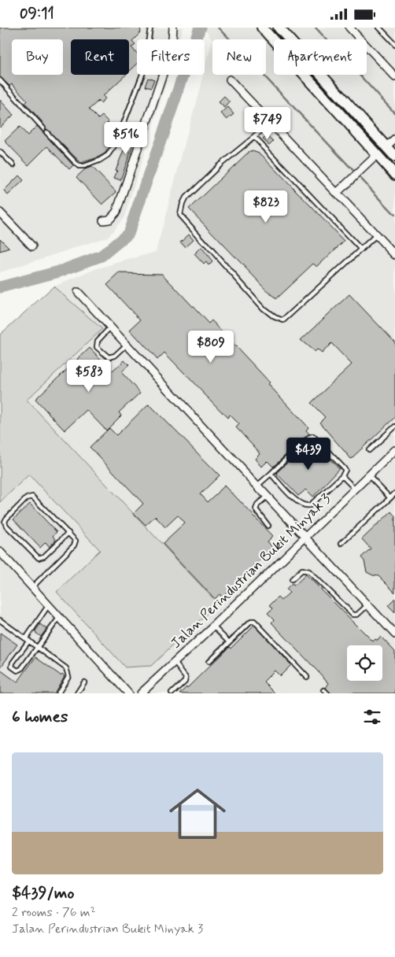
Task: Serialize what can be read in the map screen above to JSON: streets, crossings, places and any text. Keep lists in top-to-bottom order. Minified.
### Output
{"streets":{"street":["Jalan Perindustrian Bukit Minyak 3"]},"page":{"status":"09:11","chip":["Buy","Rent","Filters","New","Apartment"],"price":["$749","$516","$823","$809","$583","$439"],"heading":"6 homes","list":[{"name":"$439/mo","note":"2 rooms · 76 m² · Jalan Perindustrian Bukit Minyak 3"}]}}
